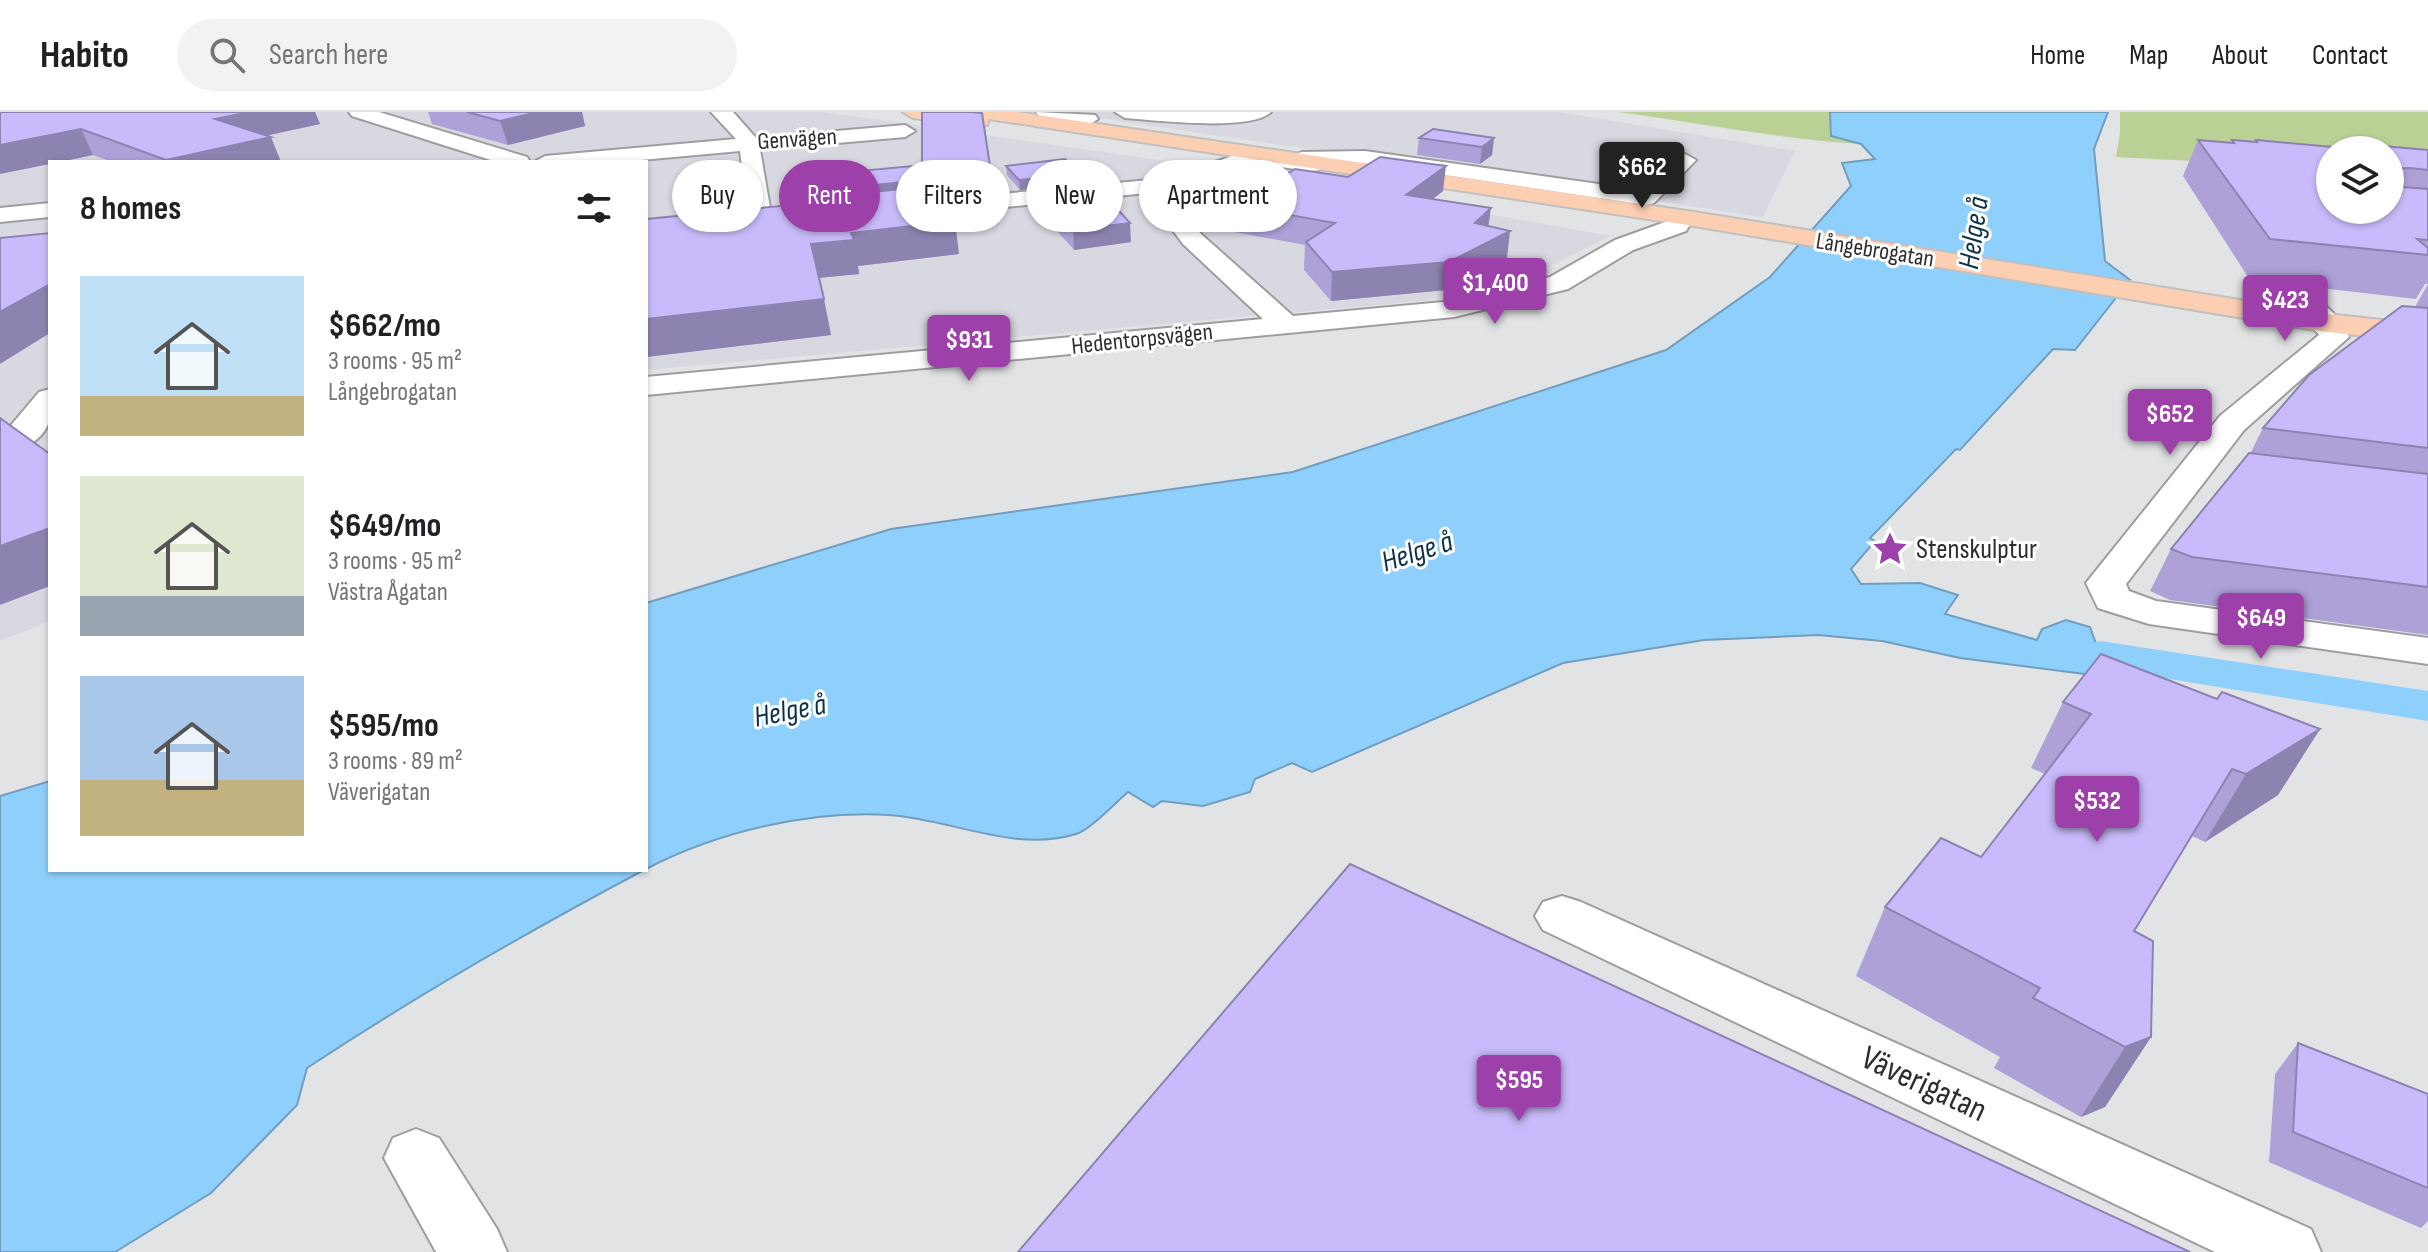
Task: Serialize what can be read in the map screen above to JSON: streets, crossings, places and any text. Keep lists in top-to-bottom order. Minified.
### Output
{"streets":{"main road":["Långebrogatan"],"street":["Genvägen","Hedentorpsvägen","Väverigatan"]},"crossings":[["Genvägen","Långebrogatan"],["Långebrogatan","Hedentorpsvägen"]],"water":["Helge å"],"places":{"place":["Stenskulptur"]},"page":{"header":"Habito","search":"Search here","nav":["Home","Map","About","Contact"],"price":["$662","$1,400","$423","$931","$652","$649","$532","$595"],"chip":["Buy","Rent","Filters","New","Apartment"],"heading":"8 homes","list":[{"name":"$662/mo","note":"3 rooms · 95 m² · Långebrogatan"},{"name":"$649/mo","note":"3 rooms · 95 m² · Västra Ågatan"},{"name":"$595/mo","note":"3 rooms · 89 m² · Väverigatan"}]}}
